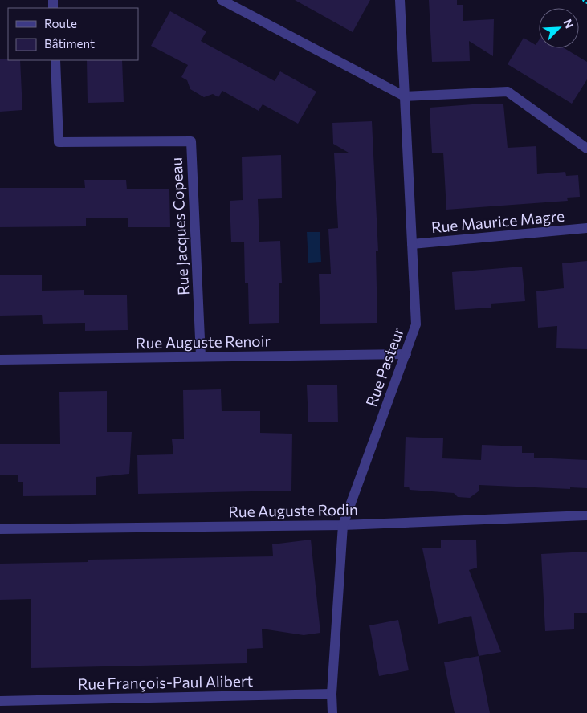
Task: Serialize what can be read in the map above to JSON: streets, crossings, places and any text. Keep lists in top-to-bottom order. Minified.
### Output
{"streets":{"street":["Rue Maurice Magre","Rue Jacques Copeau","Rue Auguste Renoir","Rue Pasteur","Rue Auguste Rodin","Rue François-Paul Alibert"]},"crossings":[["Rue Maurice Magre","Rue Pasteur"],["Rue Jacques Copeau","Rue Auguste Renoir"],["Rue Auguste Renoir","Rue Pasteur"],["Rue Pasteur","Rue Auguste Rodin"],["Rue Pasteur","Rue François-Paul Alibert"]],"legend":["Route","Bâtiment"],"north":"top right"}
